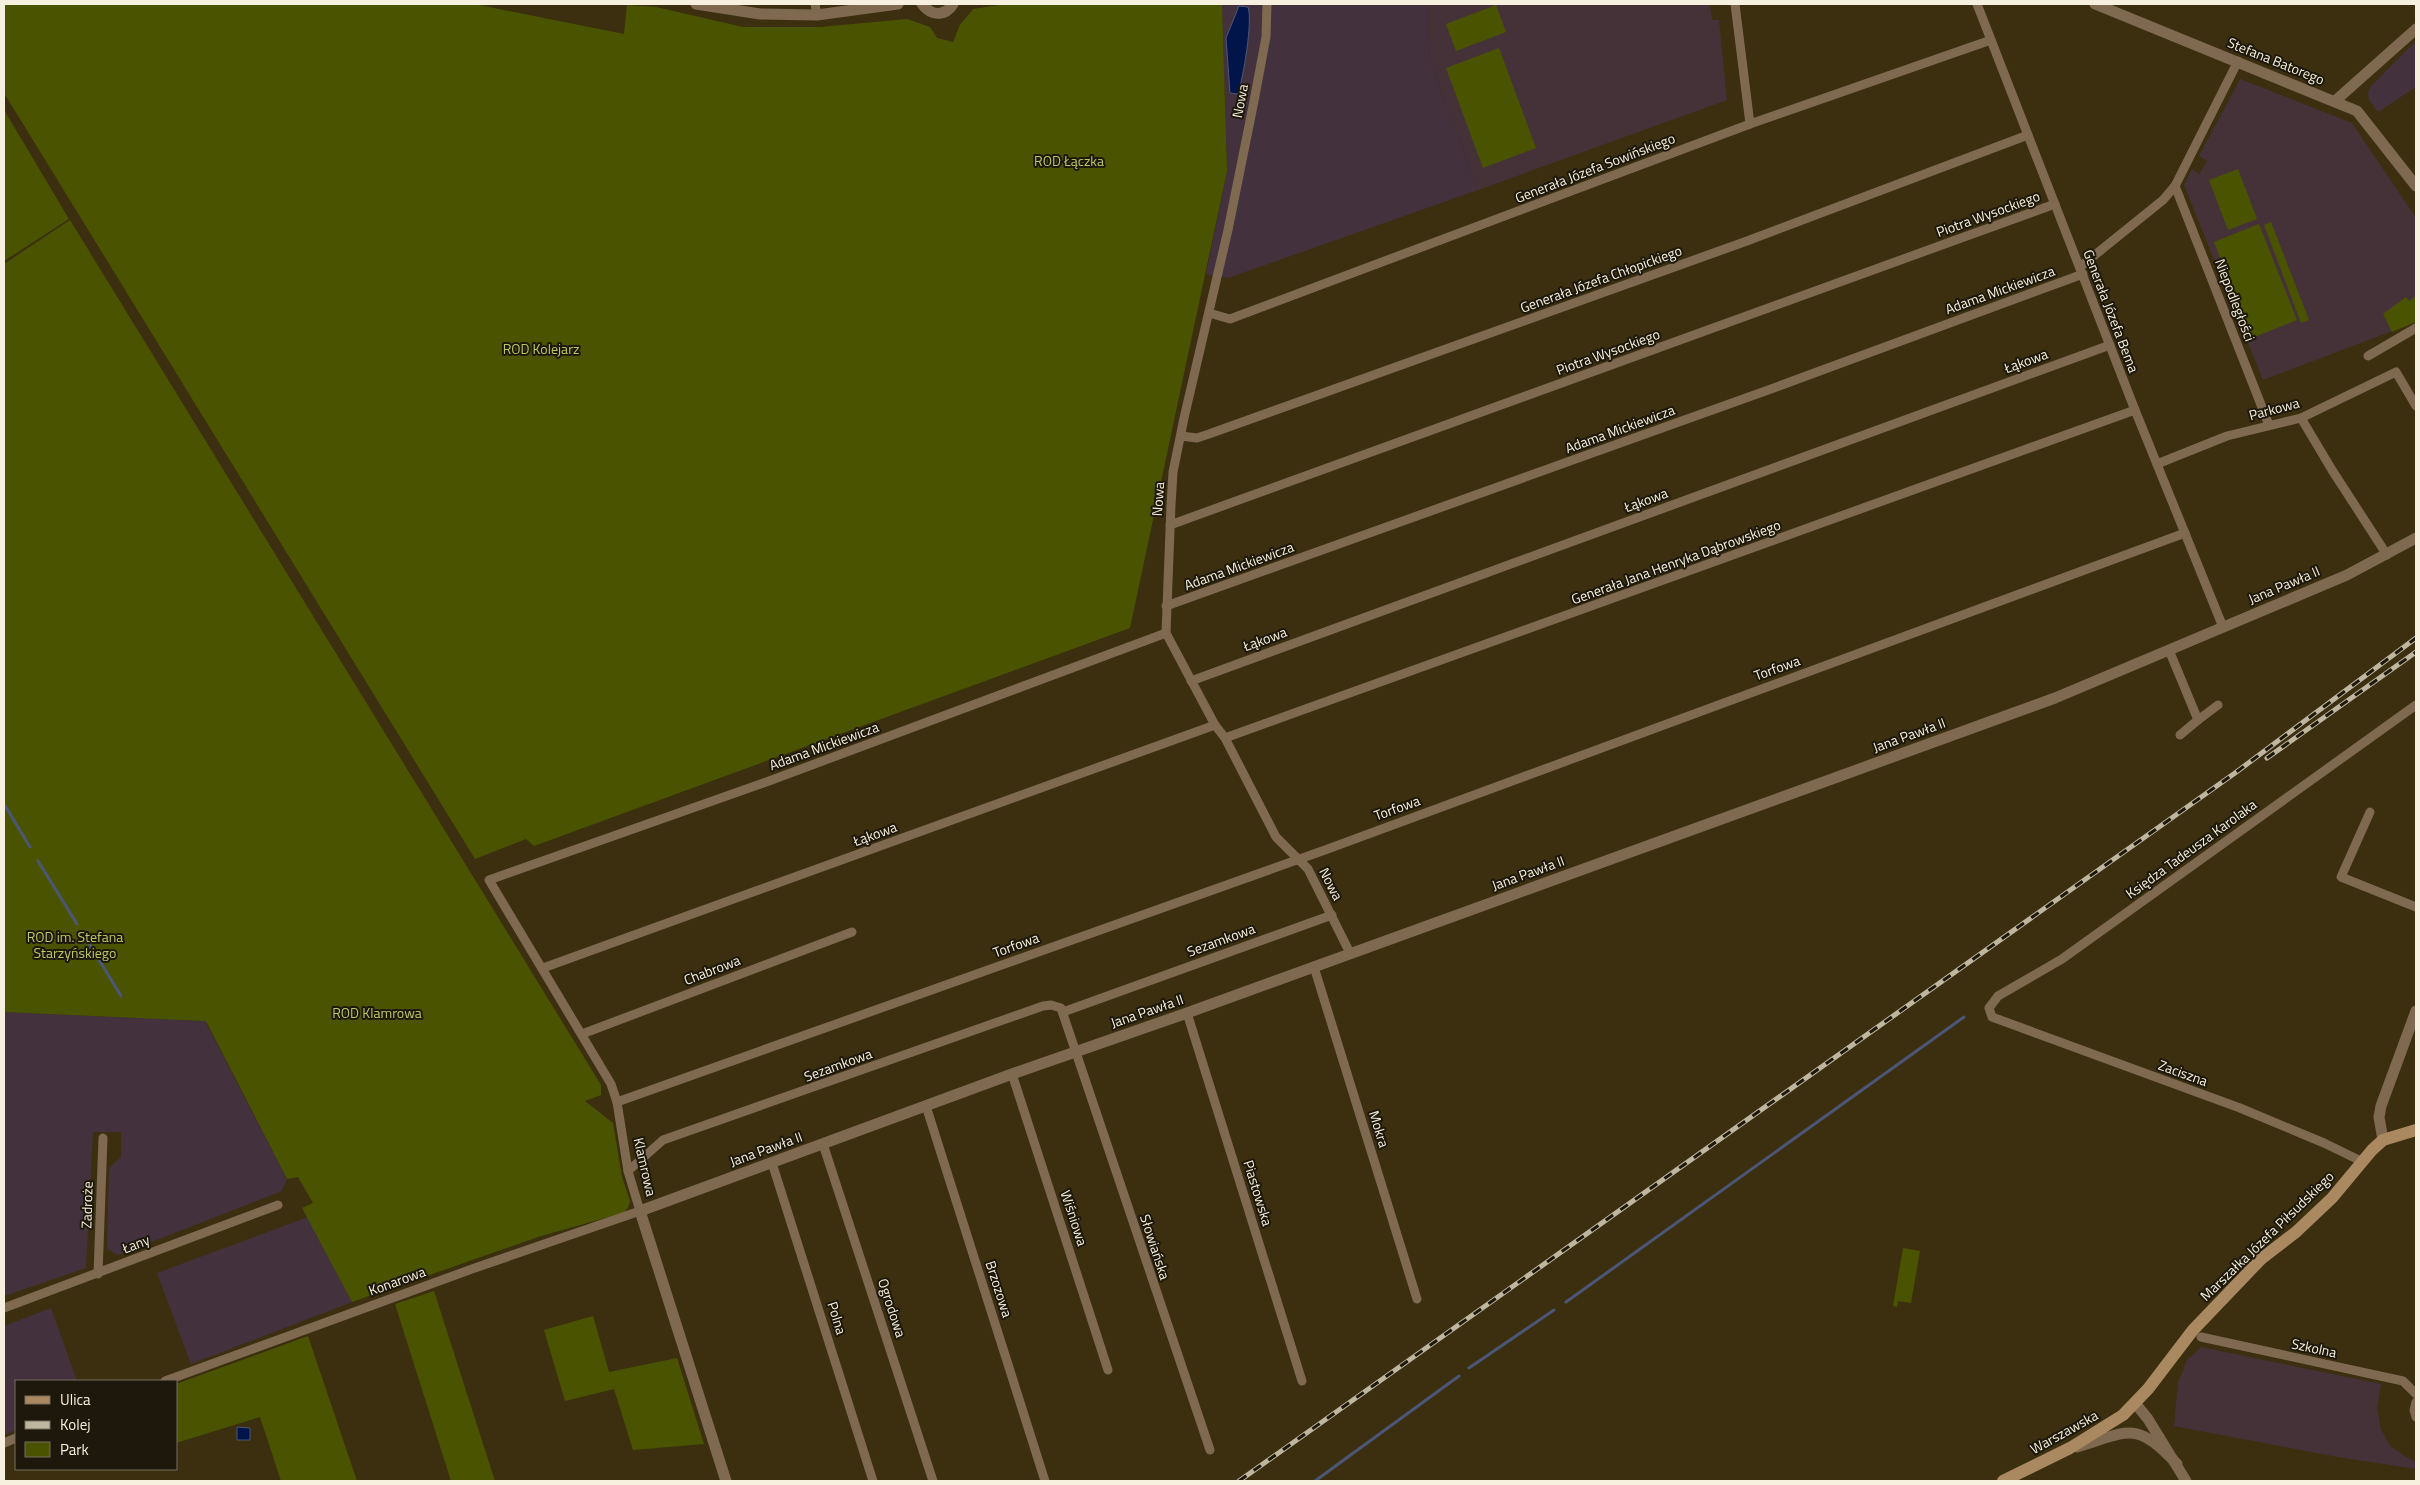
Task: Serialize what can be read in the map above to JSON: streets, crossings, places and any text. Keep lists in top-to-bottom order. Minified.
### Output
{"streets":{"main road":["Marszałka Józefa Piłsudskiego","Warszawska"],"street":["Stefana Batorego","Nowa","Generała Józefa Sowińskiego","Piotra Wysockiego","Generała Józefa Chłopickiego","Adama Mickiewicza","Niepodległości","Generała Józefa Bema","Łąkowa","Parkowa","Generała Jana Henryka Dąbrowskiego","Jana Pawła II","Torfowa","Księdza Tadeusza Karolaka","Sezamkowa","Chabrowa","Zaciszna","Mokra","Klamrowa","Piastowska","Zadroże","Wiśniowa","Łany","Słowiańska","Konarowa","Brzozowa","Ogrodowa","Polna","Szkolna"]},"crossings":[["Stefana Batorego","Adama Mickiewicza"],["Nowa","Generała Józefa Sowińskiego"],["Nowa","Piotra Wysockiego"],["Nowa","Generała Józefa Chłopickiego"],["Nowa","Adama Mickiewicza"],["Nowa","Łąkowa"],["Nowa","Generała Jana Henryka Dąbrowskiego"],["Nowa","Jana Pawła II"],["Nowa","Torfowa"],["Nowa","Sezamkowa"],["Generała Józefa Sowińskiego","Generała Józefa Bema"],["Piotra Wysockiego","Generała Józefa Bema"],["Generała Józefa Chłopickiego","Generała Józefa Bema"],["Adama Mickiewicza","Niepodległości"],["Adama Mickiewicza","Generała Józefa Bema"],["Adama Mickiewicza","Klamrowa"],["Niepodległości","Parkowa"],["Generała Józefa Bema","Łąkowa"],["Generała Józefa Bema","Parkowa"],["Generała Józefa Bema","Generała Jana Henryka Dąbrowskiego"],["Generała Józefa Bema","Jana Pawła II"],["Generała Józefa Bema","Torfowa"],["Łąkowa","Klamrowa"],["Jana Pawła II","Mokra"],["Jana Pawła II","Klamrowa"],["Jana Pawła II","Piastowska"],["Jana Pawła II","Wiśniowa"],["Jana Pawła II","Słowiańska"],["Jana Pawła II","Konarowa"],["Jana Pawła II","Brzozowa"],["Jana Pawła II","Ogrodowa"],["Jana Pawła II","Polna"],["Torfowa","Klamrowa"],["Księdza Tadeusza Karolaka","Zaciszna"],["Sezamkowa","Klamrowa"],["Chabrowa","Klamrowa"],["Zaciszna","Marszałka Józefa Piłsudskiego"],["Klamrowa","Konarowa"],["Zadroże","Łany"],["Marszałka Józefa Piłsudskiego","Warszawska"]],"parks":["ROD Łączka","ROD Kolejarz","ROD im. Stefana Starzyńskiego","ROD Klamrowa"],"legend":["Ulica","Kolej","Park"]}
